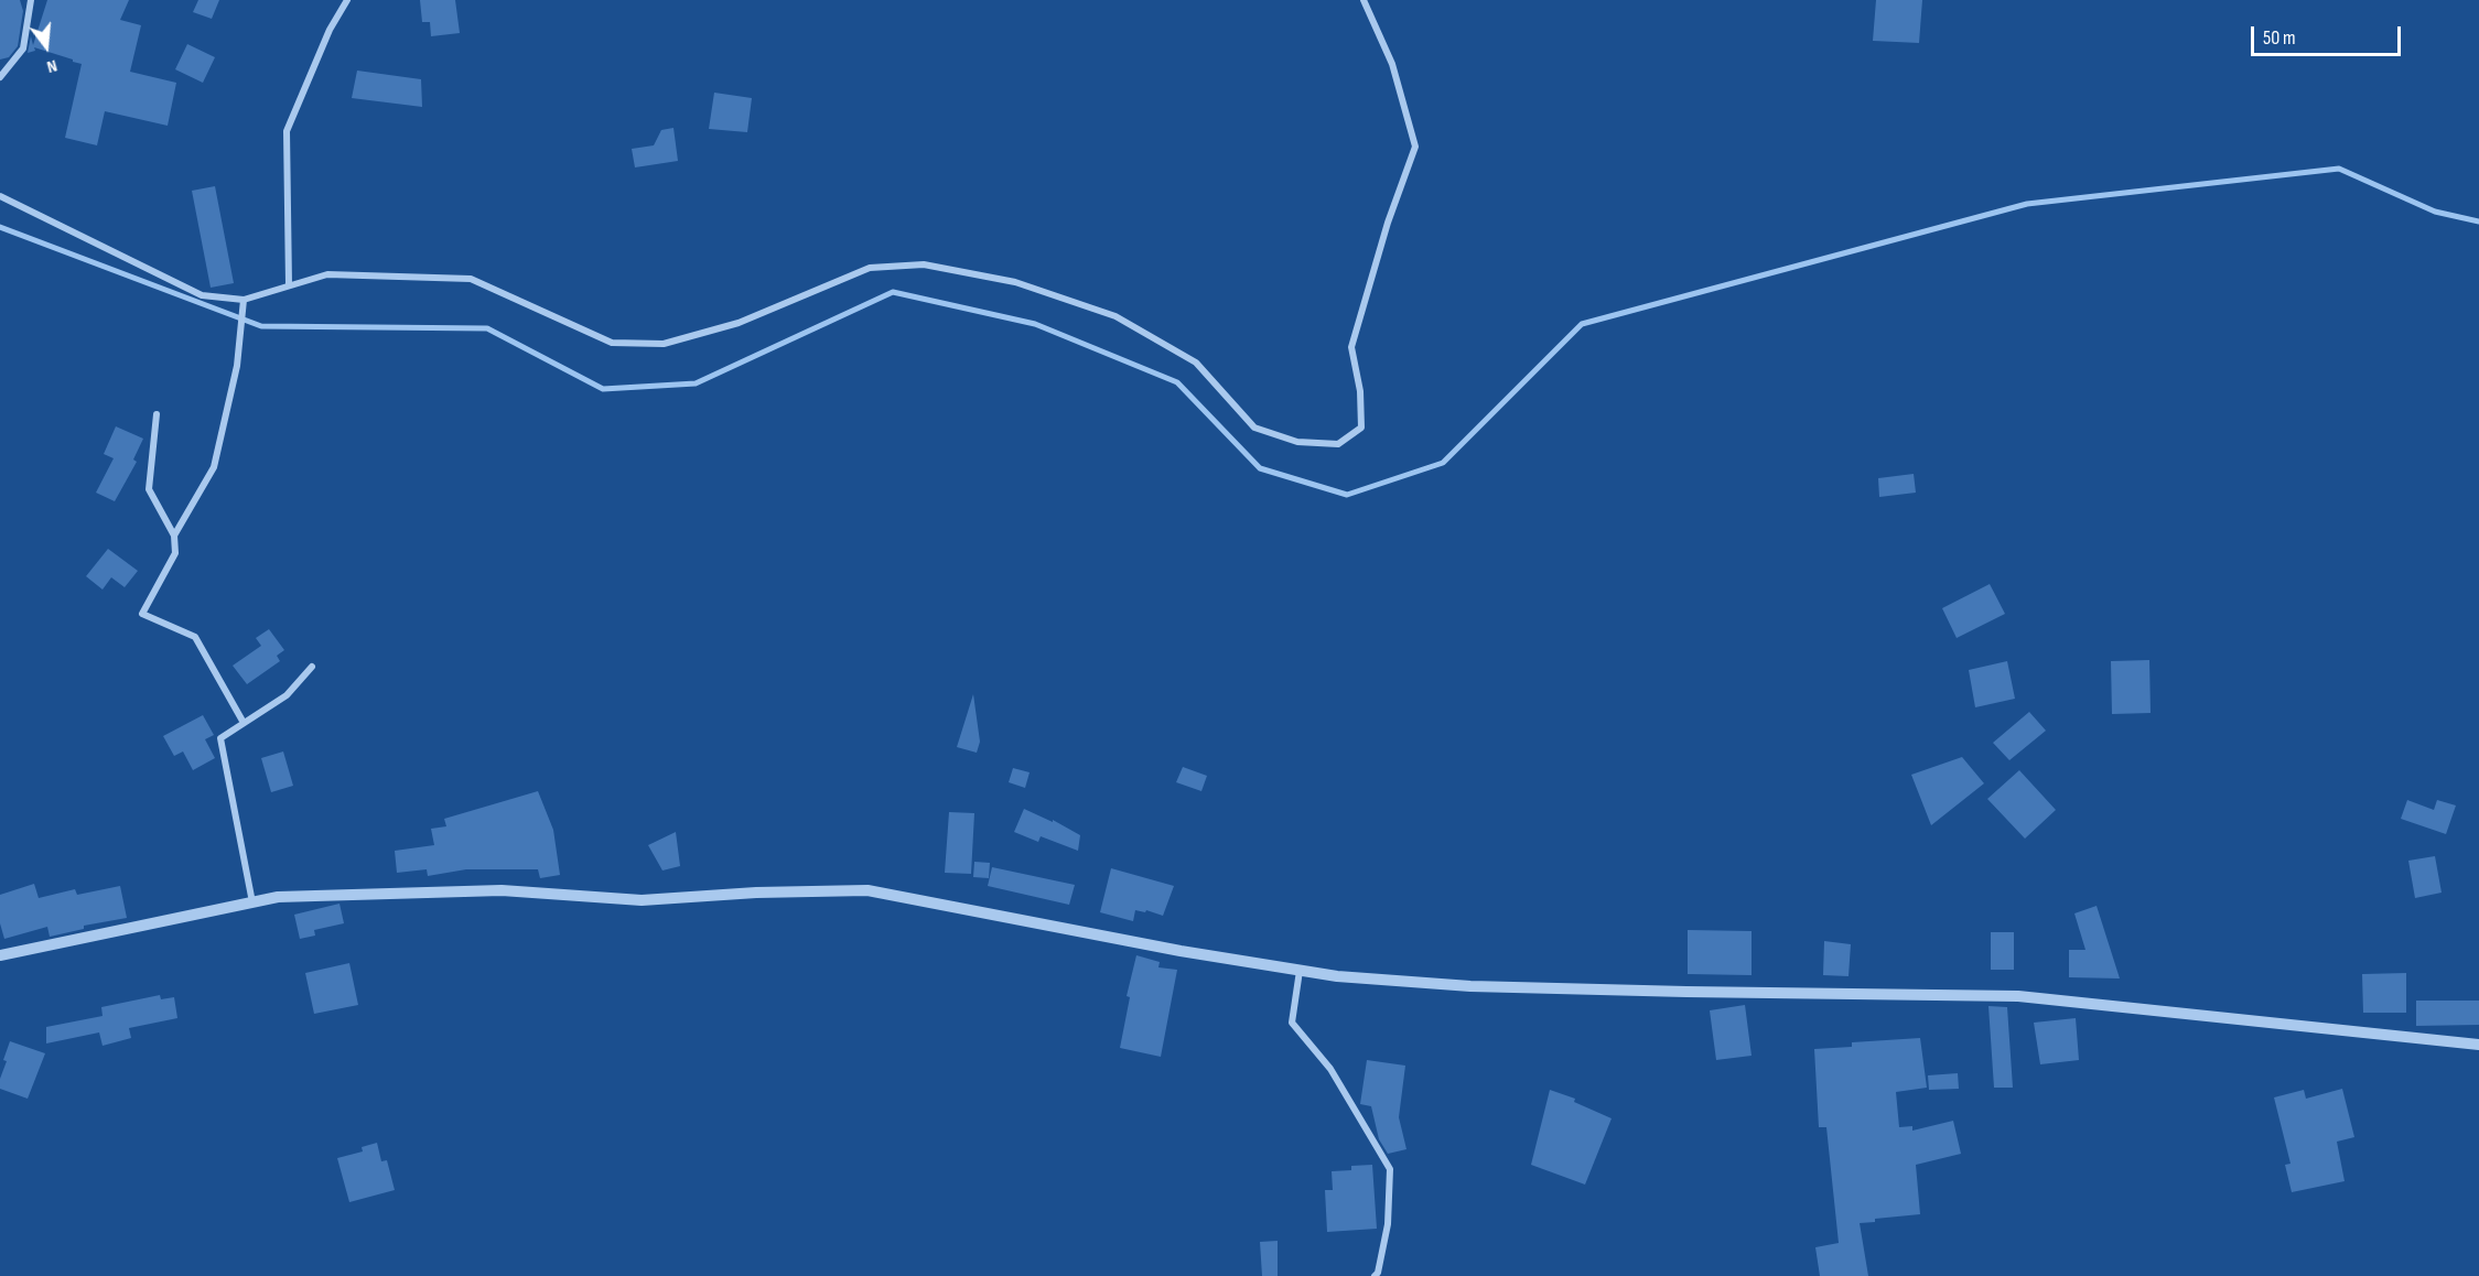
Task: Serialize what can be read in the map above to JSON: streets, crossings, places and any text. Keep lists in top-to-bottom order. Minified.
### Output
{"scale_bar":"50 m","north":"bottom"}
